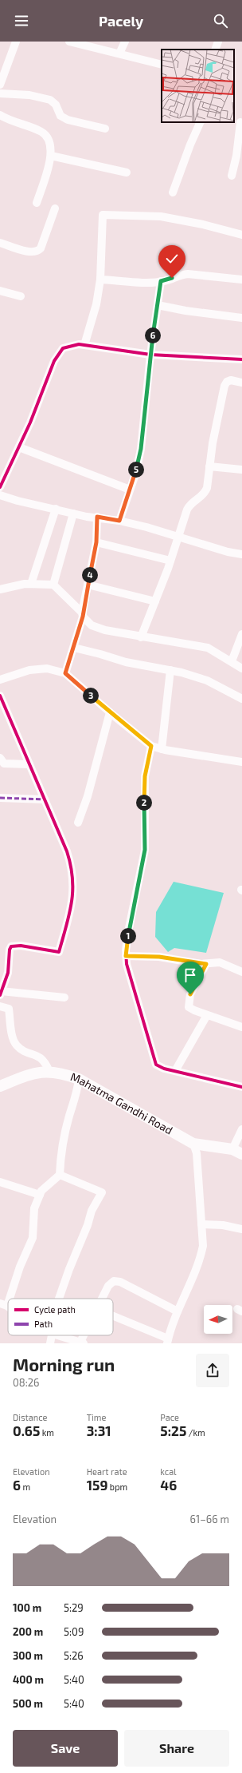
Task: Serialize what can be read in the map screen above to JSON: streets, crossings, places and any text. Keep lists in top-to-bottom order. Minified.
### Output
{"streets":{"main road":["Mahatma Gandhi Road"]},"legend":["Cycle path","Path"],"north":"left","page":{"header":"Pacely","pins":["6","5","4","3","2","1"],"heading":["Morning run","08:26"],"stats":[["Distance","0.65 km"],["Time","3:31"],["Pace","5:25 /km"],["Elevation","6 m"],["Heart rate","159 bpm"],["kcal","46"]],"chart":["Elevation","61–66 m"],"list":[{"name":"100 m","note":"5:29"},{"name":"200 m","note":"5:09"},{"name":"300 m","note":"5:26"},{"name":"400 m","note":"5:40"},{"name":"500 m","note":"5:40"}],"buttons":["Save","Share"]}}
